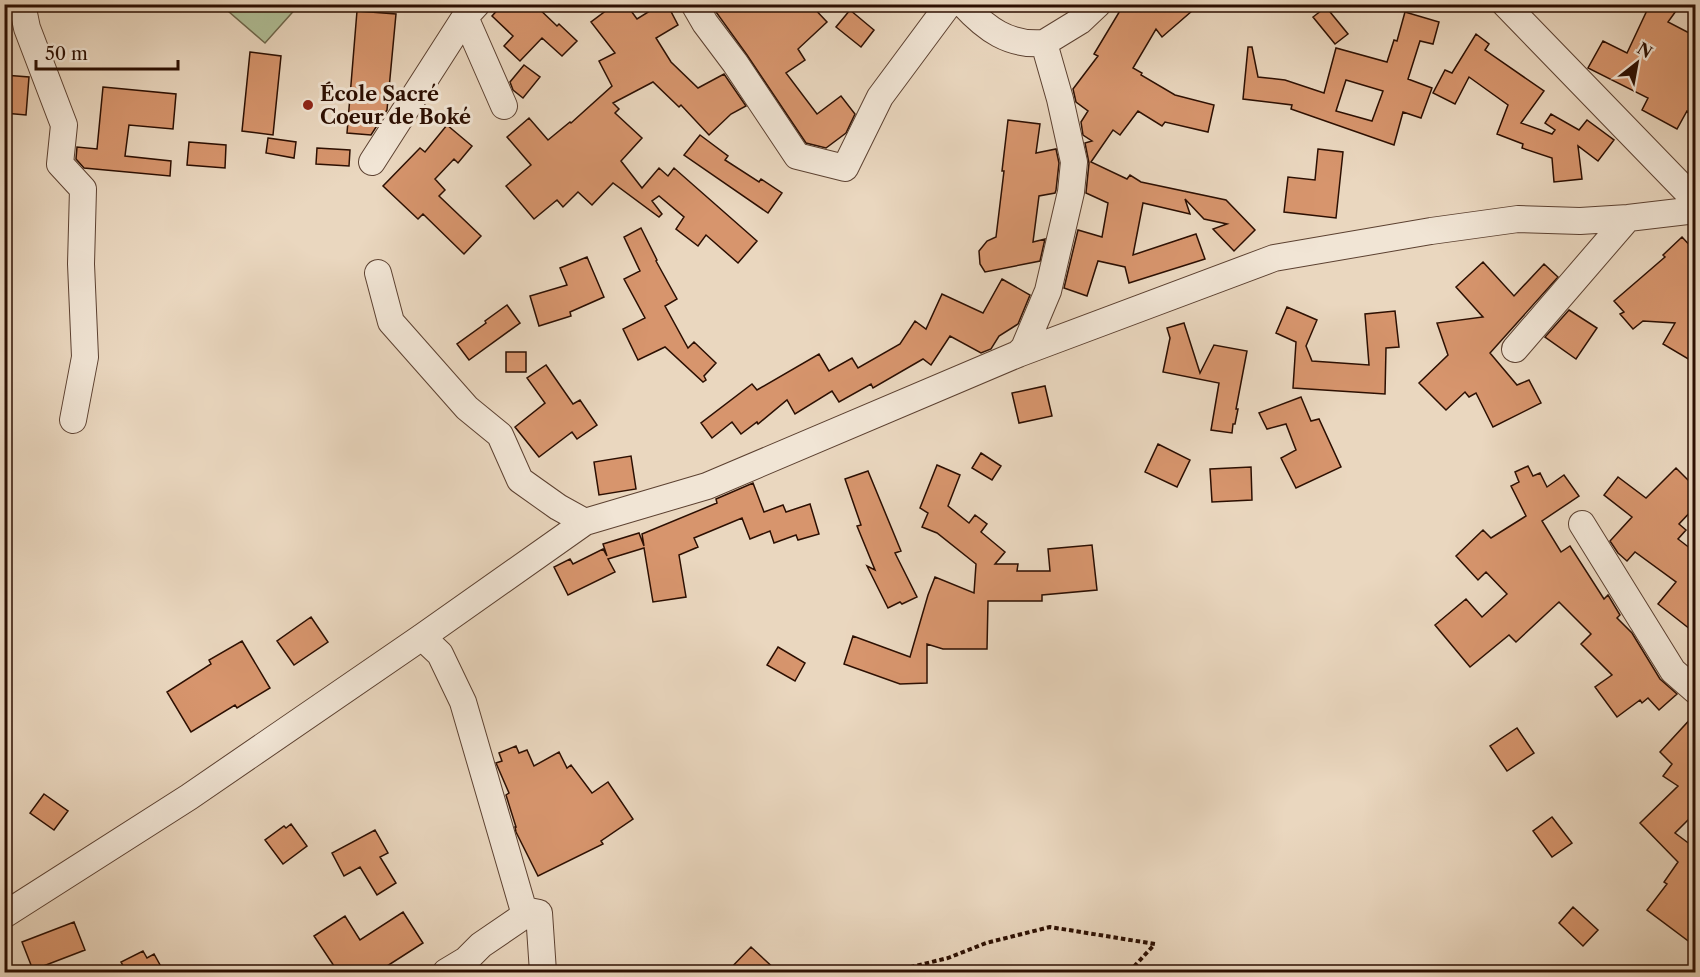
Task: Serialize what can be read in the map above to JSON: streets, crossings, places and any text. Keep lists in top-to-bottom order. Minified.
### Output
{"places":["École Sacré Coeur de Boké"],"scale_bar":"50 m","north":"top right"}
